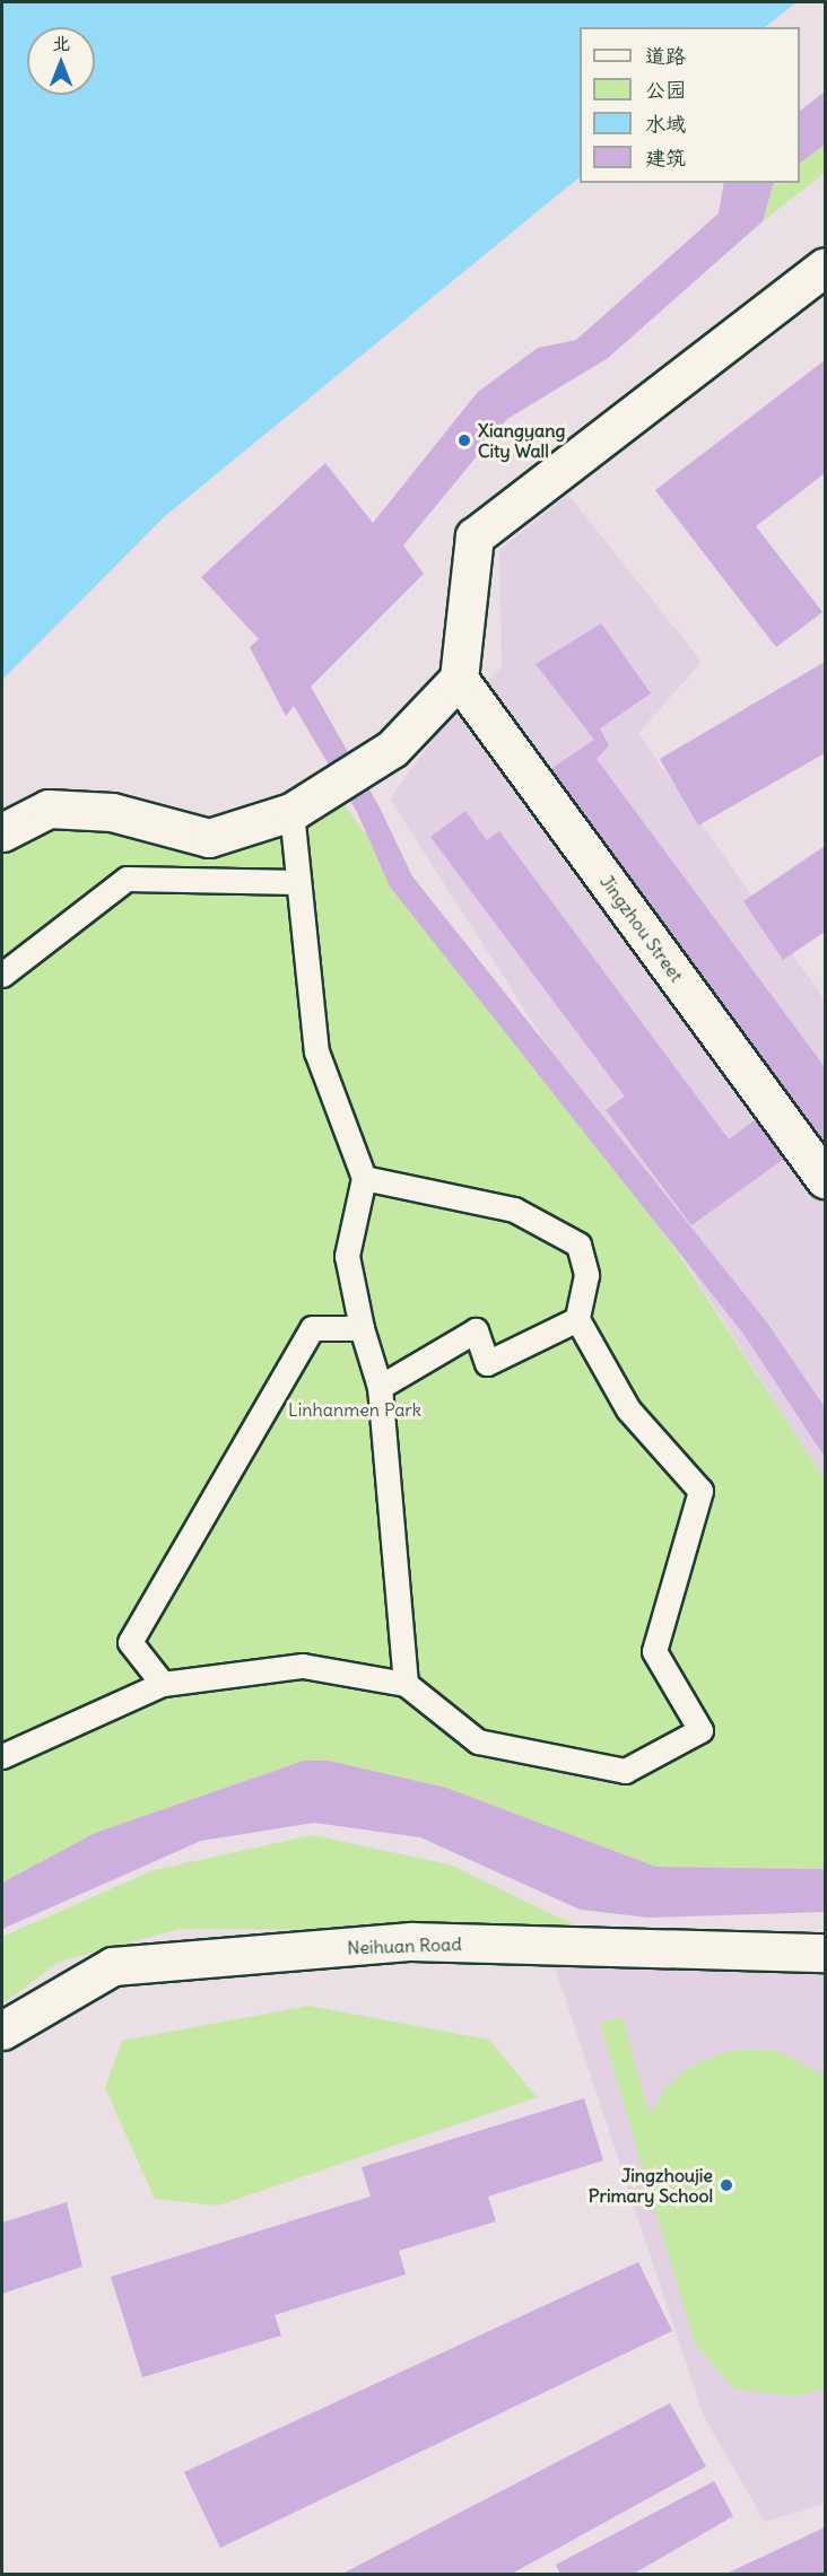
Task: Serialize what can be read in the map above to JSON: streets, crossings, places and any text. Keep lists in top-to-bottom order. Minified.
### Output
{"streets":{"street":["Jingzhou Street","Neihuan Road"]},"parks":["Linhanmen Park"],"places":["Xiangyang City Wall","Jingzhoujie Primary School"],"legend":["道路","公园","水域","建筑"],"north":"top"}
